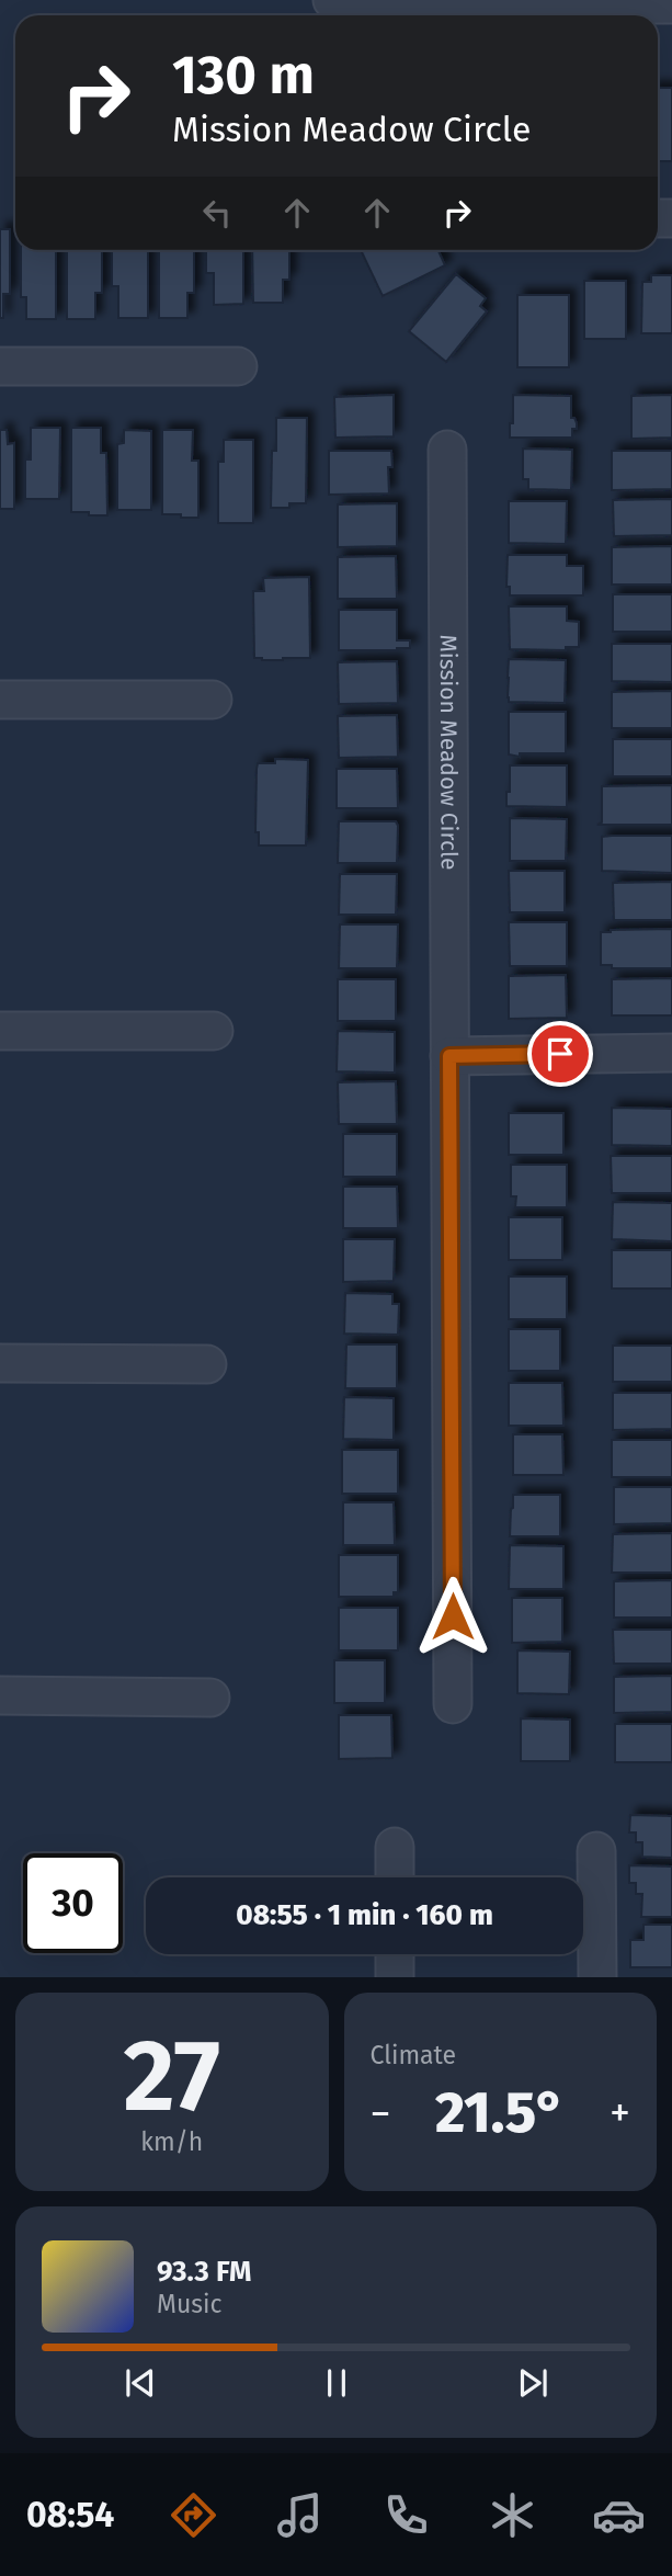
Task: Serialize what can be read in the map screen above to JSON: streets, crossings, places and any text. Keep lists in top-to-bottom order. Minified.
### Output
{"streets":{"street":["Mission Meadow Circle"]},"page":{"turn":["130 m","Mission Meadow Circle"],"limit":"30","trip":"08:55 · 1 min · 160 m","tile":[["27","km/h"],"Climate"],"heat":["−","21.5°","+"],"song":["93.3 FM","Music"],"tabs":"08:54"}}
